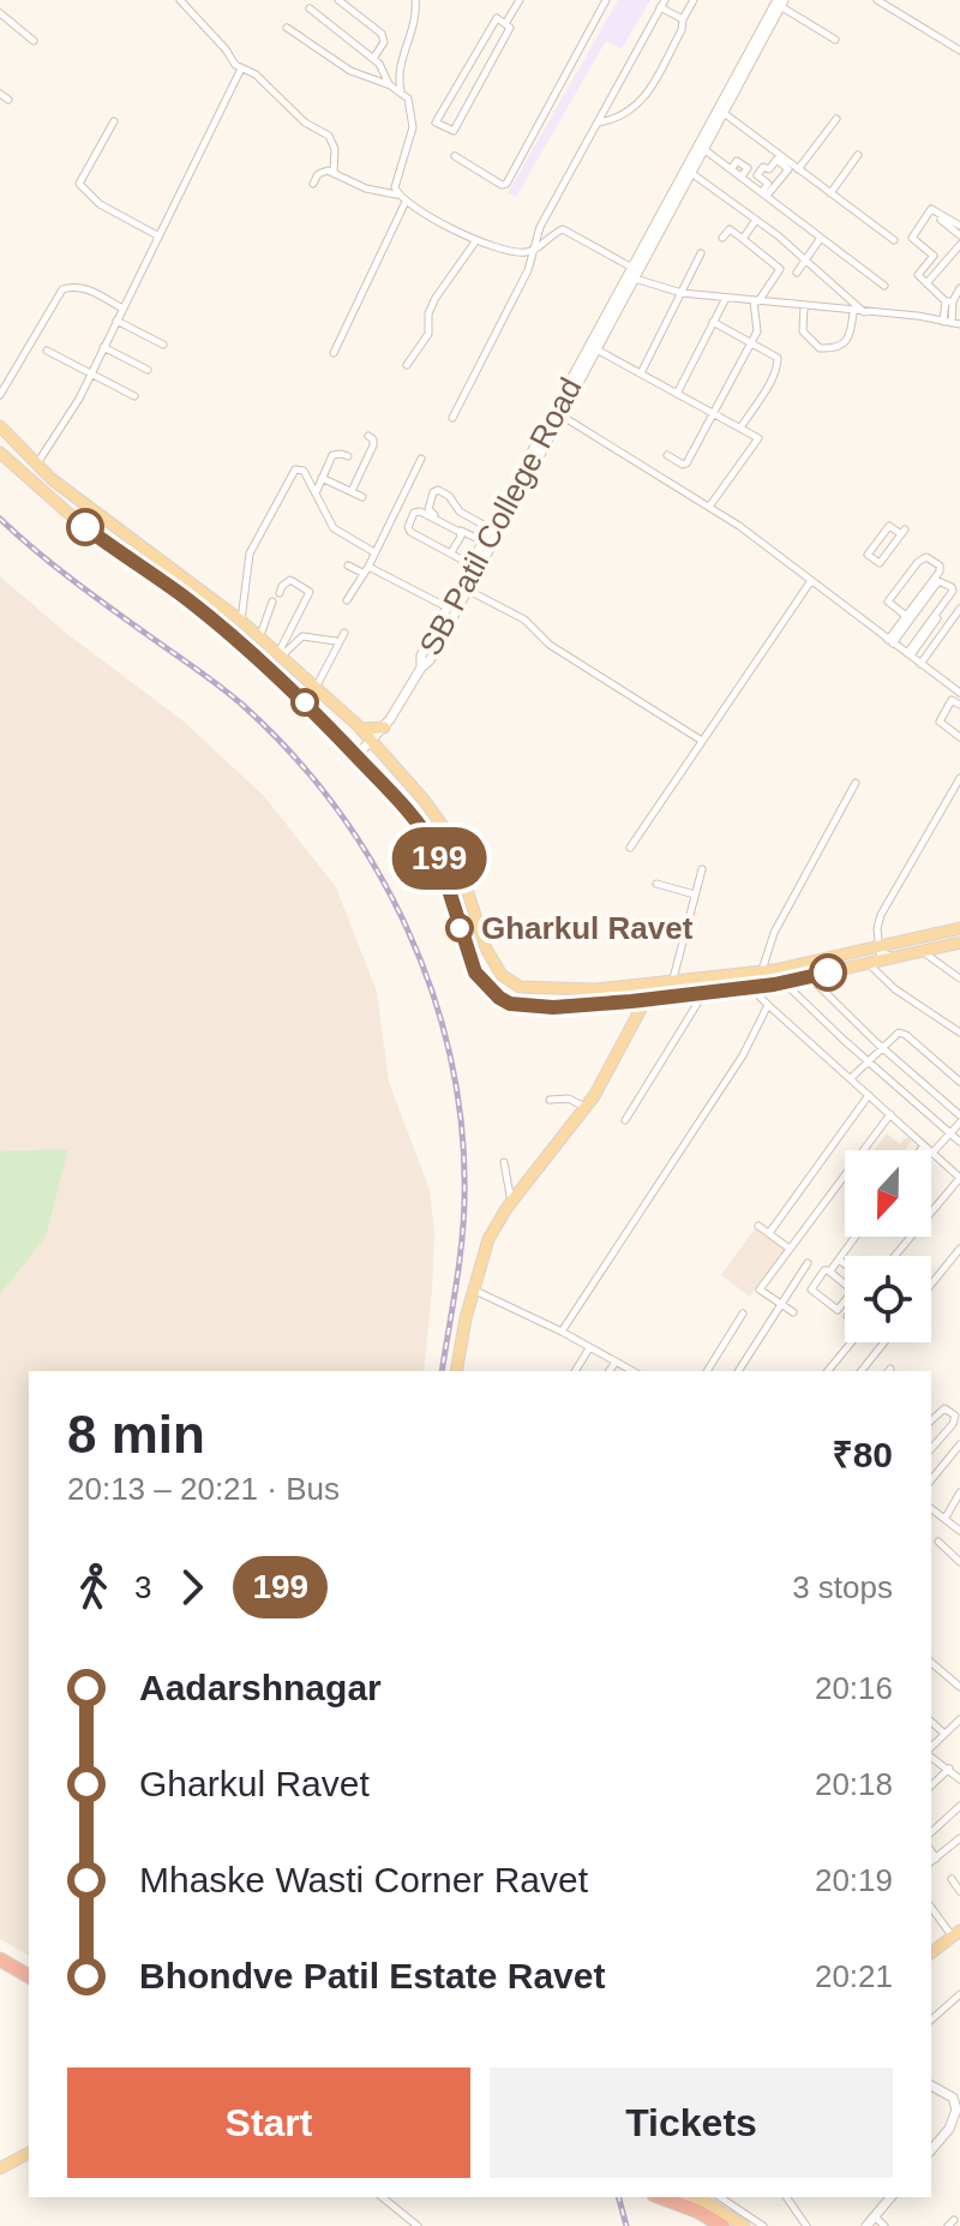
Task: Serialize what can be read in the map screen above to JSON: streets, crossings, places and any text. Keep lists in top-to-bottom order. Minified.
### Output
{"streets":{"street":["SB Patil College Road"]},"places":["Gharkul Ravet"],"lines":["bus line 199"],"north":"bottom","page":{"on_map":"199","heading":["8 min","20:13 – 20:21 · Bus","₹80"],"legs":["3","199","3 stops"],"list":[{"name":"Aadarshnagar","value":"20:16"},{"name":"Gharkul Ravet","value":"20:18"},{"name":"Mhaske Wasti Corner Ravet","value":"20:19"},{"name":"Bhondve Patil Estate Ravet","value":"20:21"}],"buttons":["Start","Tickets"]}}
